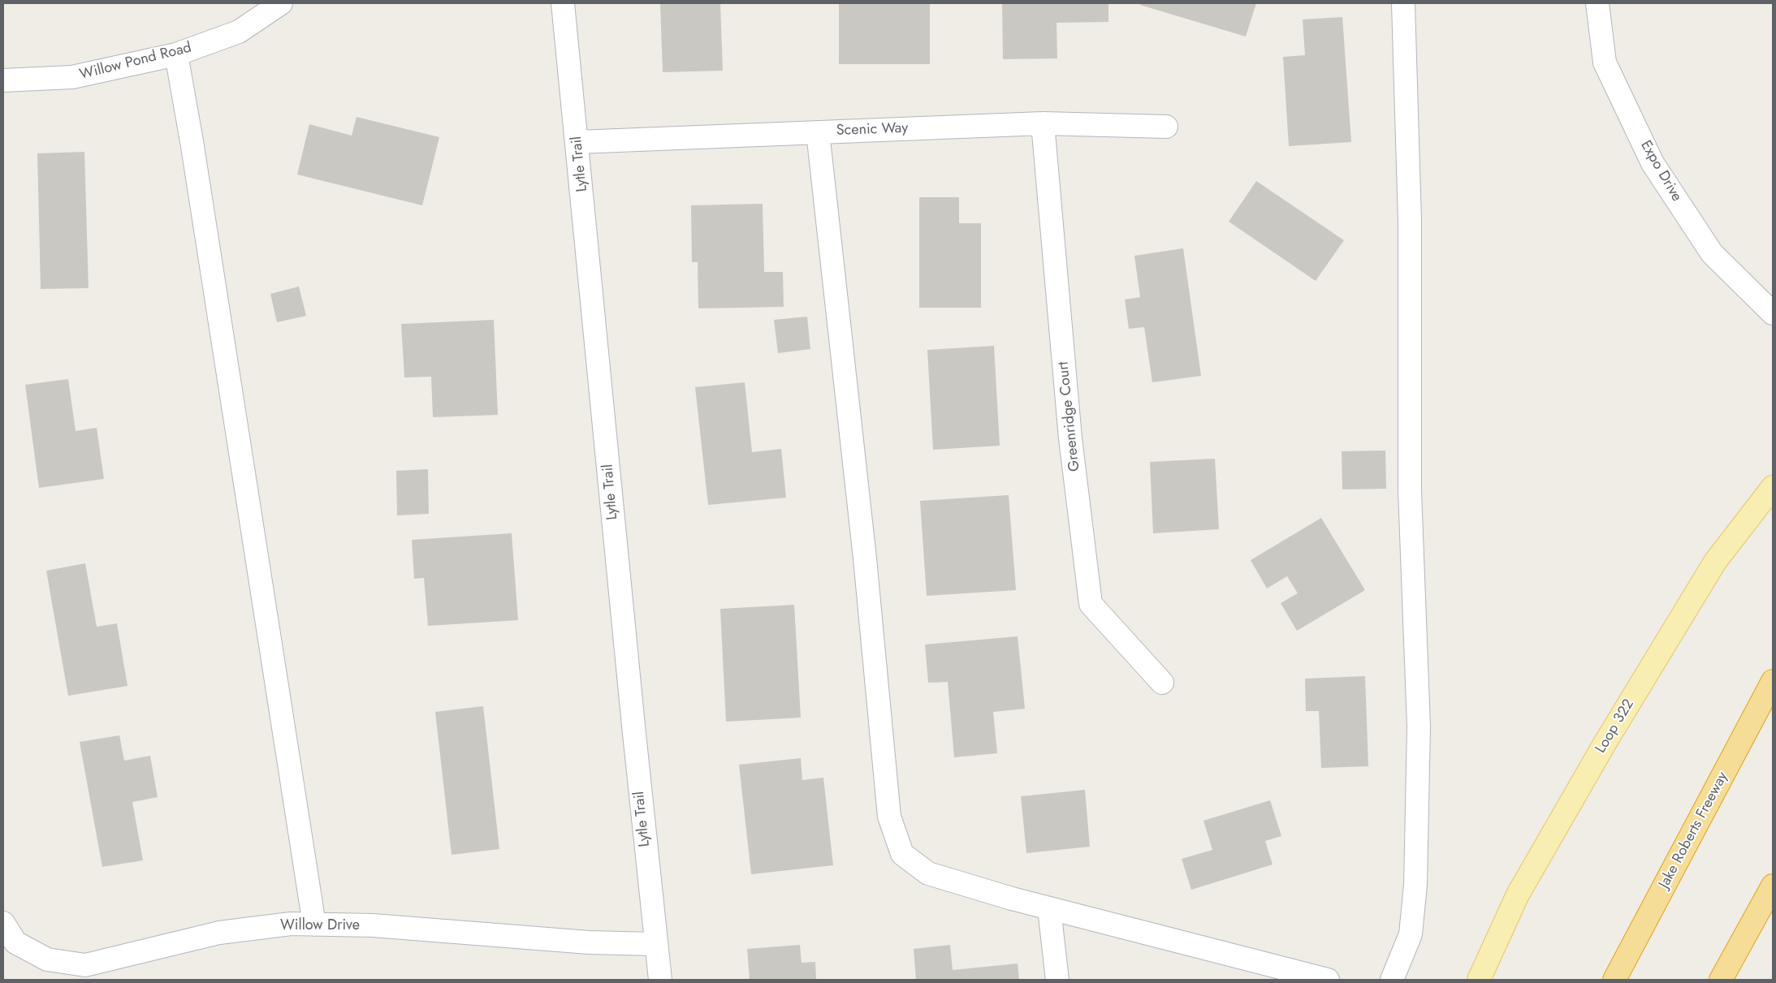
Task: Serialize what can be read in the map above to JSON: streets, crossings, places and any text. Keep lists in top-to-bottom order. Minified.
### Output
{"streets":{"highway":["Jake Roberts Freeway"],"main road":["Loop 322"],"street":["Willow Pond Road","Scenic Way","Lytle Trail","Expo Drive","Greenridge Court","Willow Drive"]},"crossings":[["Scenic Way","Lytle Trail"],["Scenic Way","Greenridge Court"],["Lytle Trail","Willow Drive"]]}
